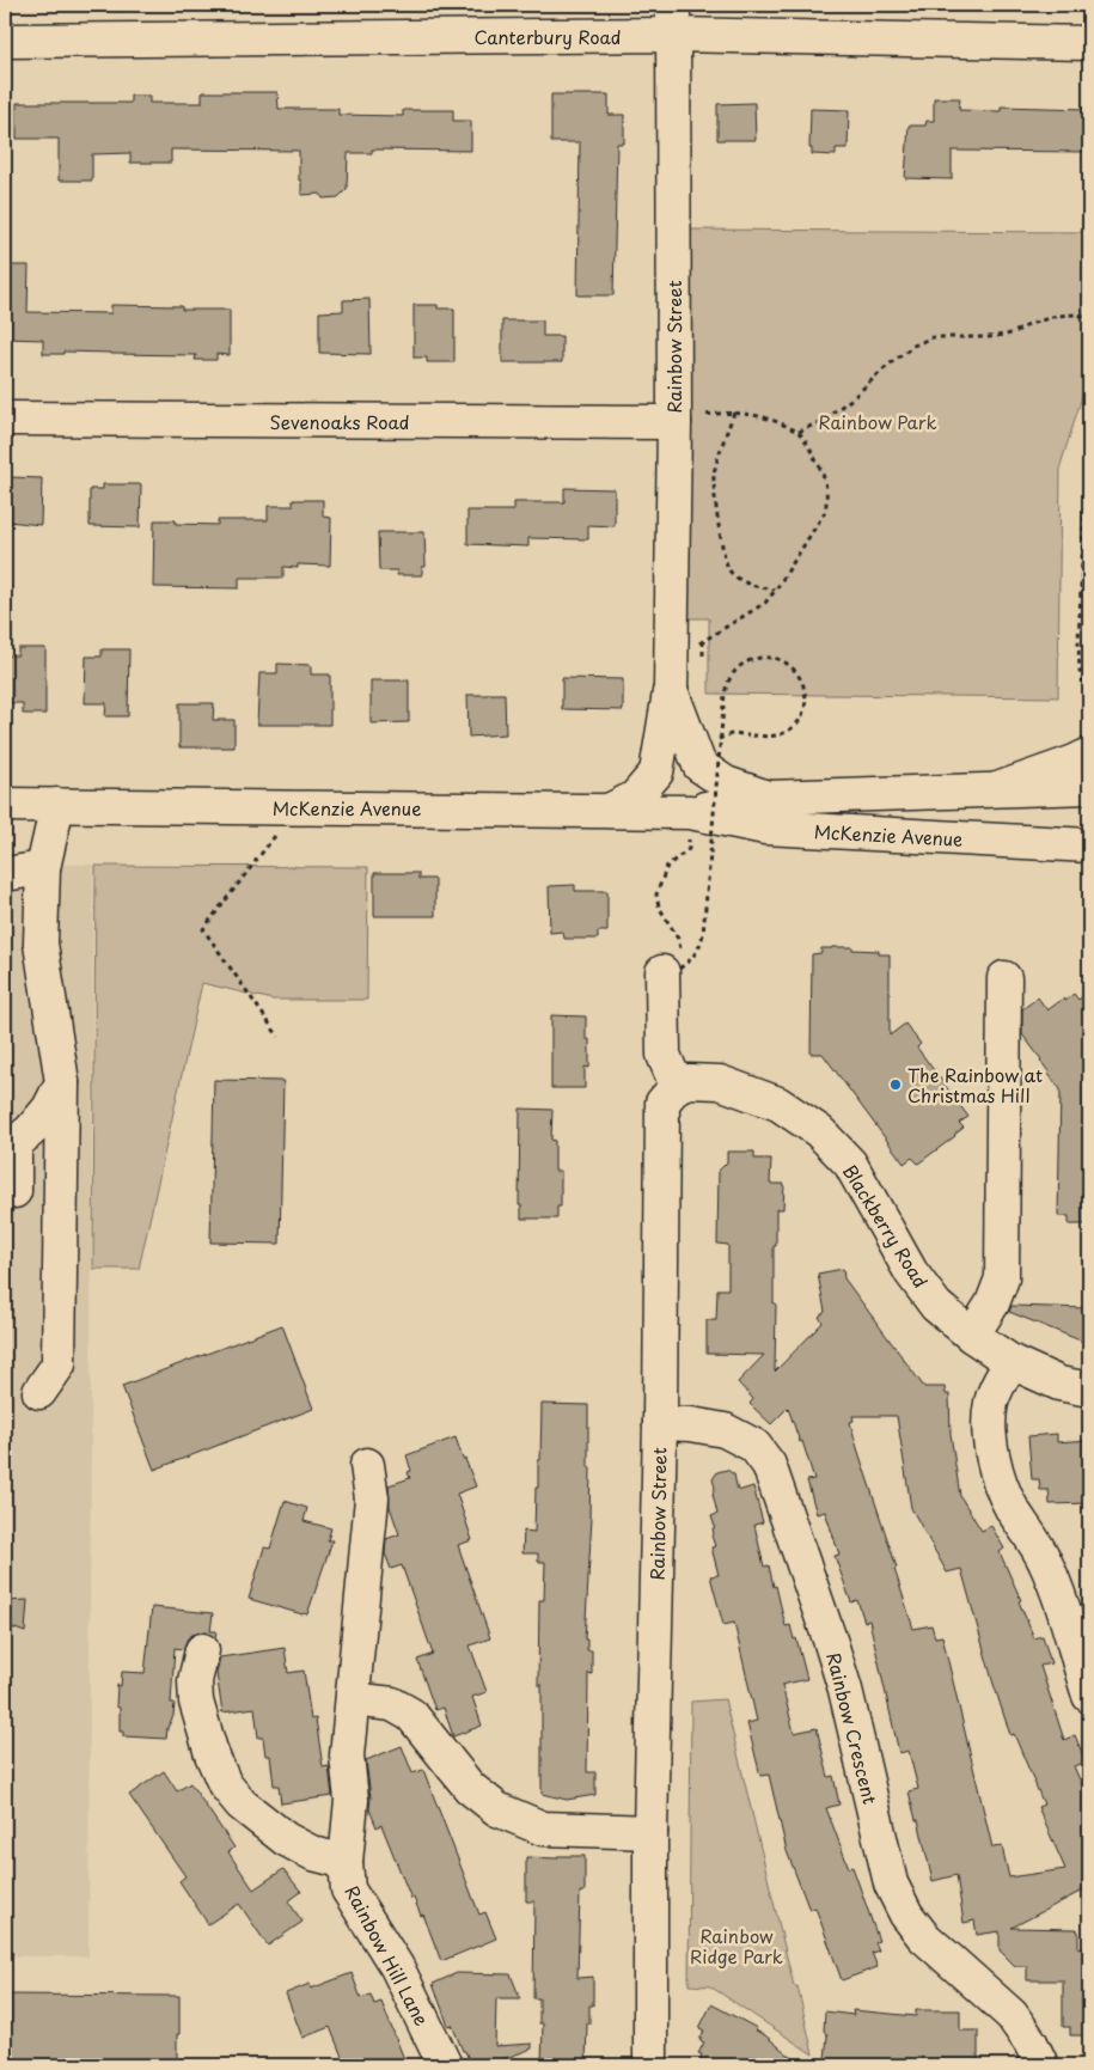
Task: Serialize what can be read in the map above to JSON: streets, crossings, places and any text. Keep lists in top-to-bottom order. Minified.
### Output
{"streets":{"main road":["Canterbury Road","Rainbow Street","Sevenoaks Road","McKenzie Avenue","Blackberry Road","Rainbow Crescent","Rainbow Hill Lane"]},"crossings":[["Canterbury Road","Rainbow Street"],["Rainbow Street","Sevenoaks Road"],["Rainbow Street","Blackberry Road"],["Rainbow Street","Rainbow Crescent"]],"parks":["Rainbow Park","Rainbow Ridge Park"],"places":["The Rainbow at Christmas Hill"]}
